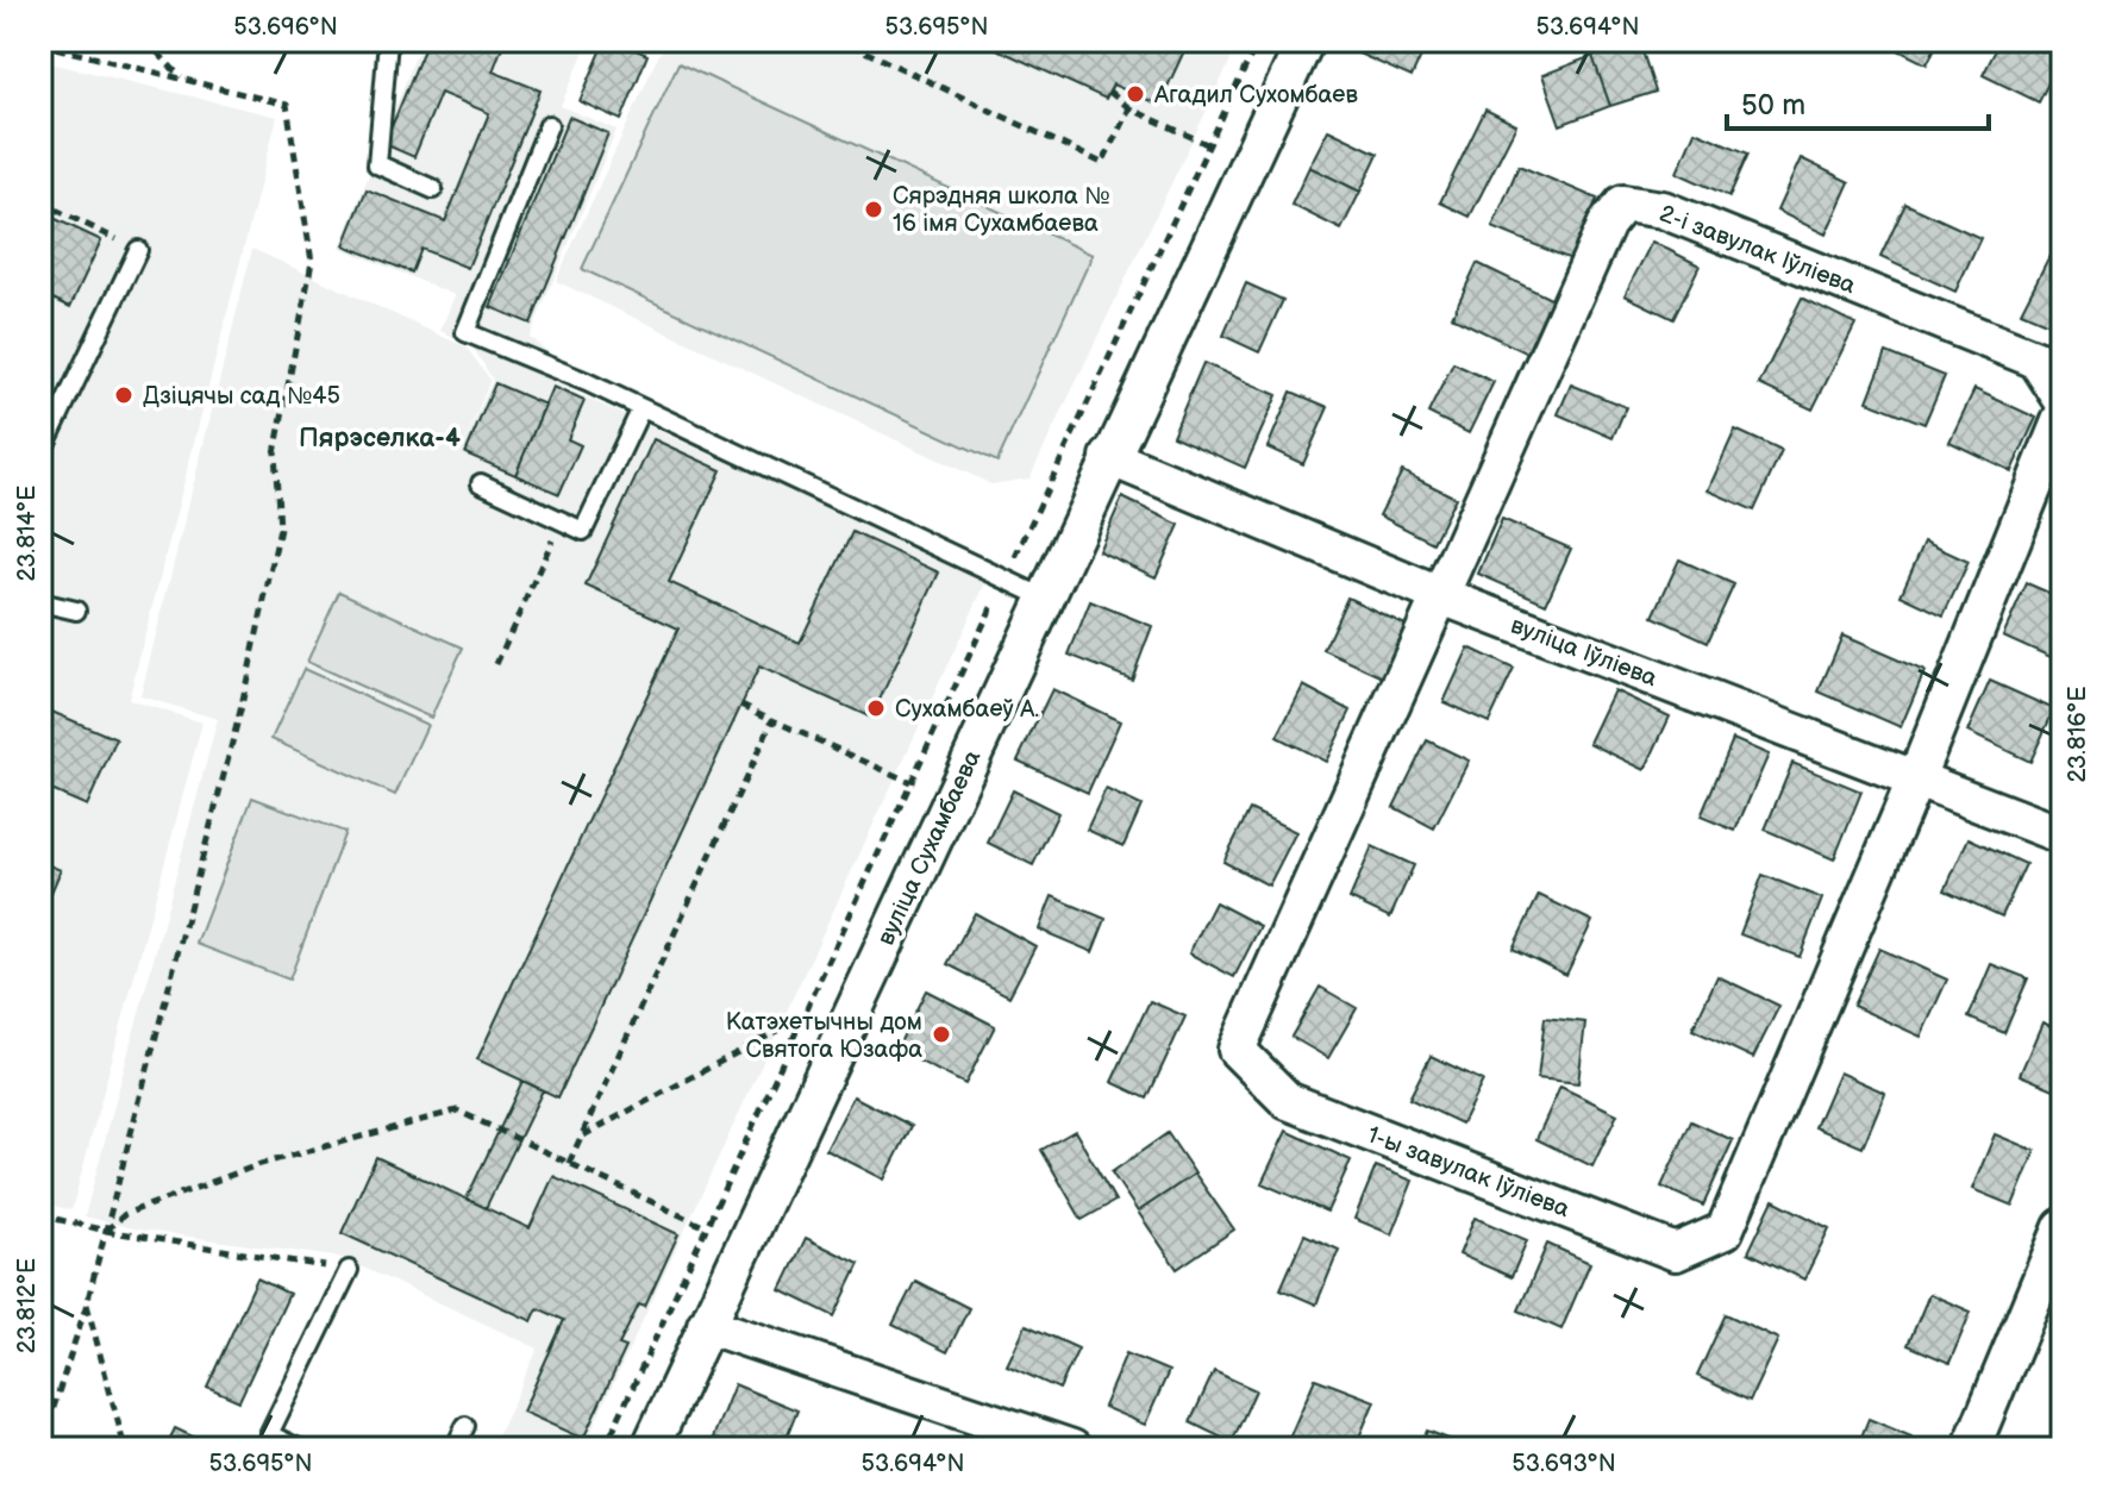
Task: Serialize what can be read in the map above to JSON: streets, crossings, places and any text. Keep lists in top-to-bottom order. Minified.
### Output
{"streets":{"street":["2-і завулак Іўліева","вуліца Іўліева","вуліца Сухамбаева","1-ы завулак Іўліева"]},"crossings":[["2-і завулак Іўліева","вуліца Іўліева"],["2-і завулак Іўліева","1-ы завулак Іўліева"],["вуліца Іўліева","вуліца Сухамбаева"],["вуліца Іўліева","1-ы завулак Іўліева"]],"districts":["Пярэселка-4"],"places":["Агадил Сухомбаев","Сярэдняя школа № 16 імя Сухамбаева","Дзіцячы сад №45","Сухамбаеў А.","Катэхетычны дом Святога Юзафа"],"scale_bar":"50 m","coordinates":["53.696°N","53.695°N","53.694°N","23.814°E","23.816°E","23.812°E","53.693°N"]}
